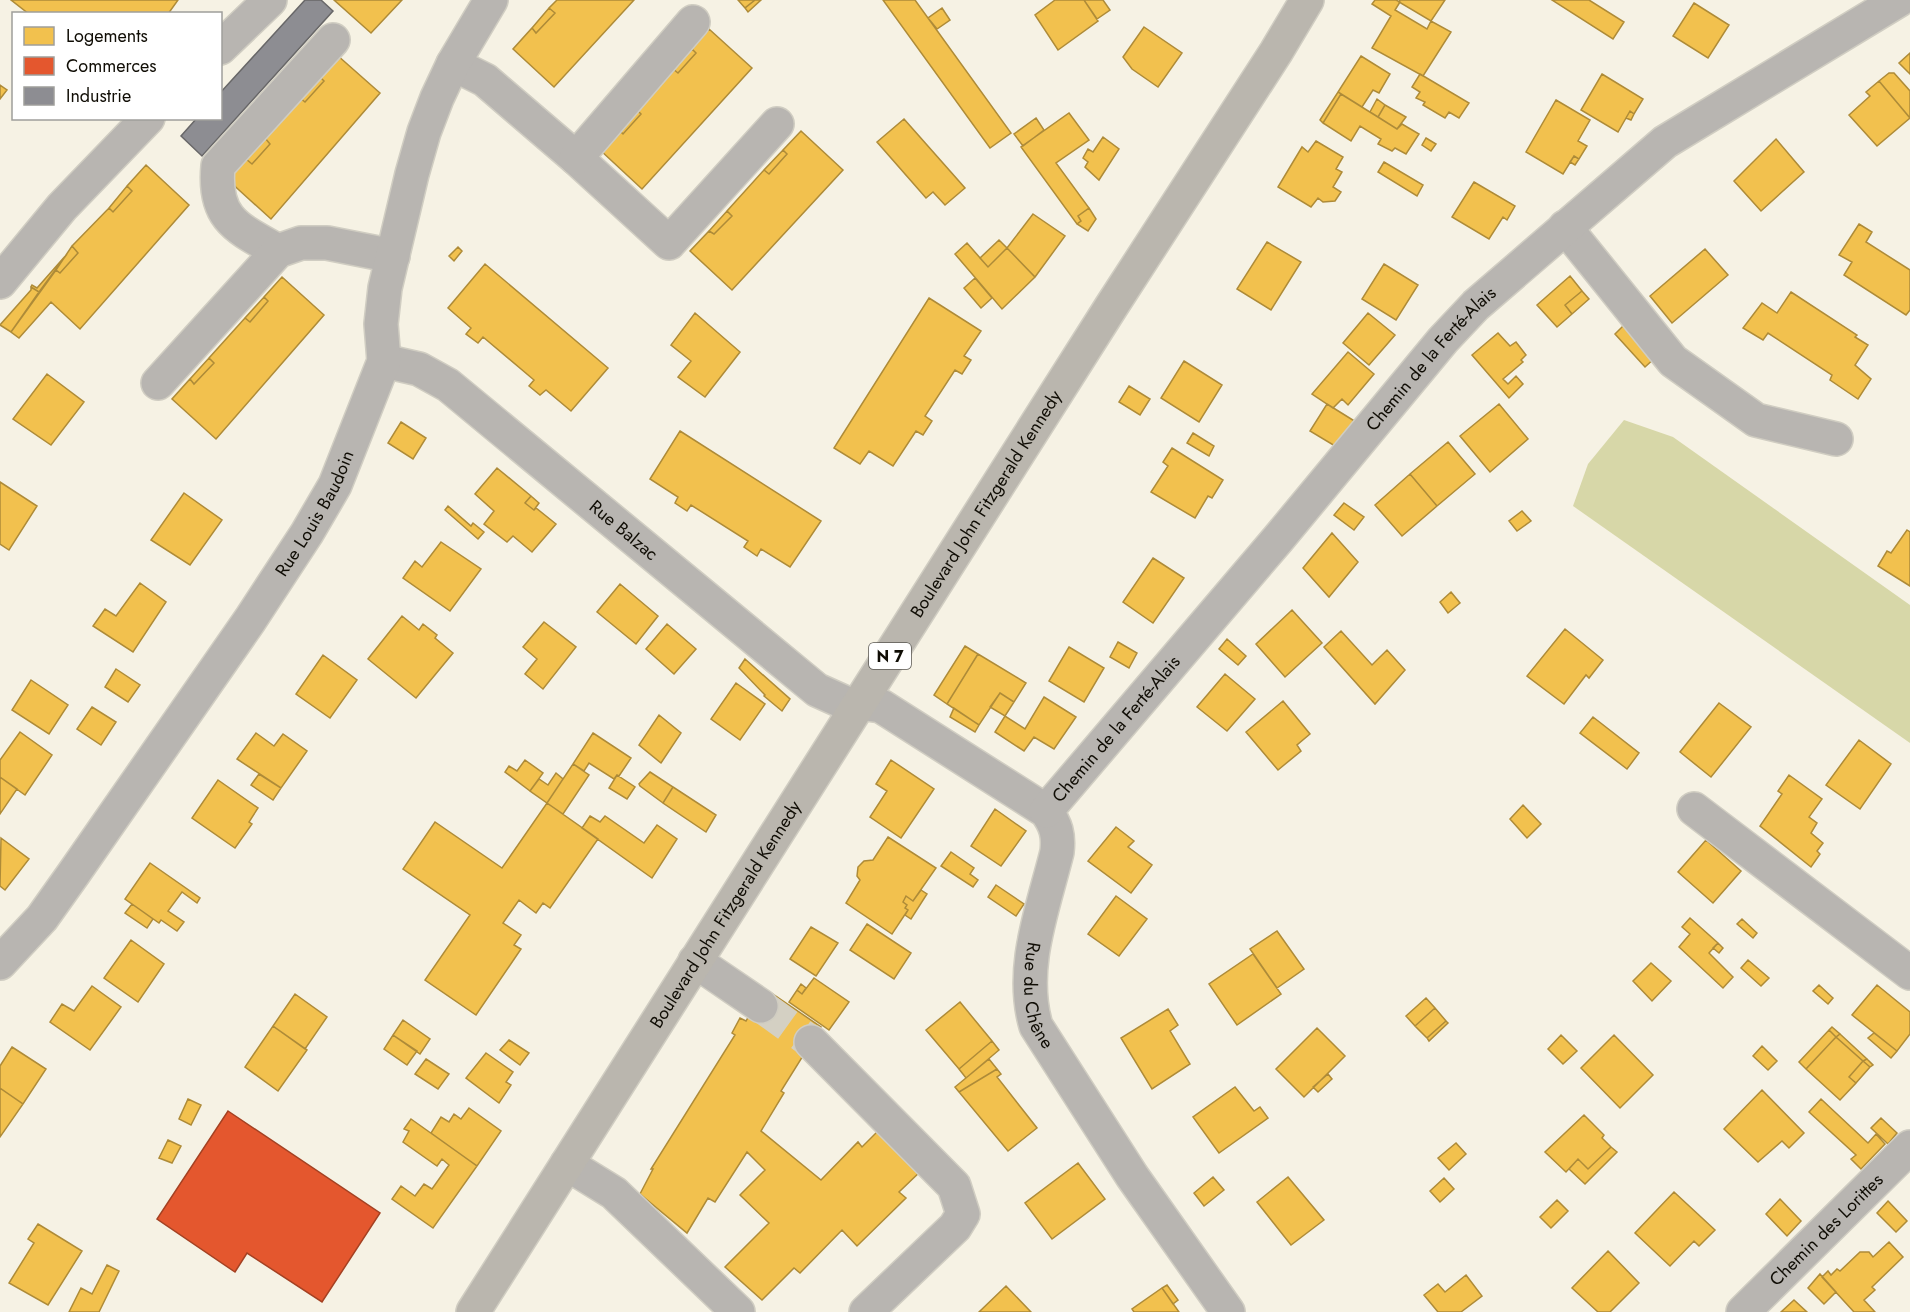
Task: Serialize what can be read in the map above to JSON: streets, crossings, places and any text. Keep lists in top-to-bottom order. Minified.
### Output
{"streets":{"main road":["Boulevard John Fitzgerald Kennedy","N 7"],"street":["Chemin de la Ferté-Alais","Rue Louis Baudoin","Rue Balzac","Rue du Chêne","Chemin des Lorittes"]},"crossings":[["Chemin de la Ferté-Alais","Rue du Chêne"],["Boulevard John Fitzgerald Kennedy","Rue Balzac"],["Rue Louis Baudoin","Rue Balzac"]],"legend":["Logements","Commerces","Industrie"]}
